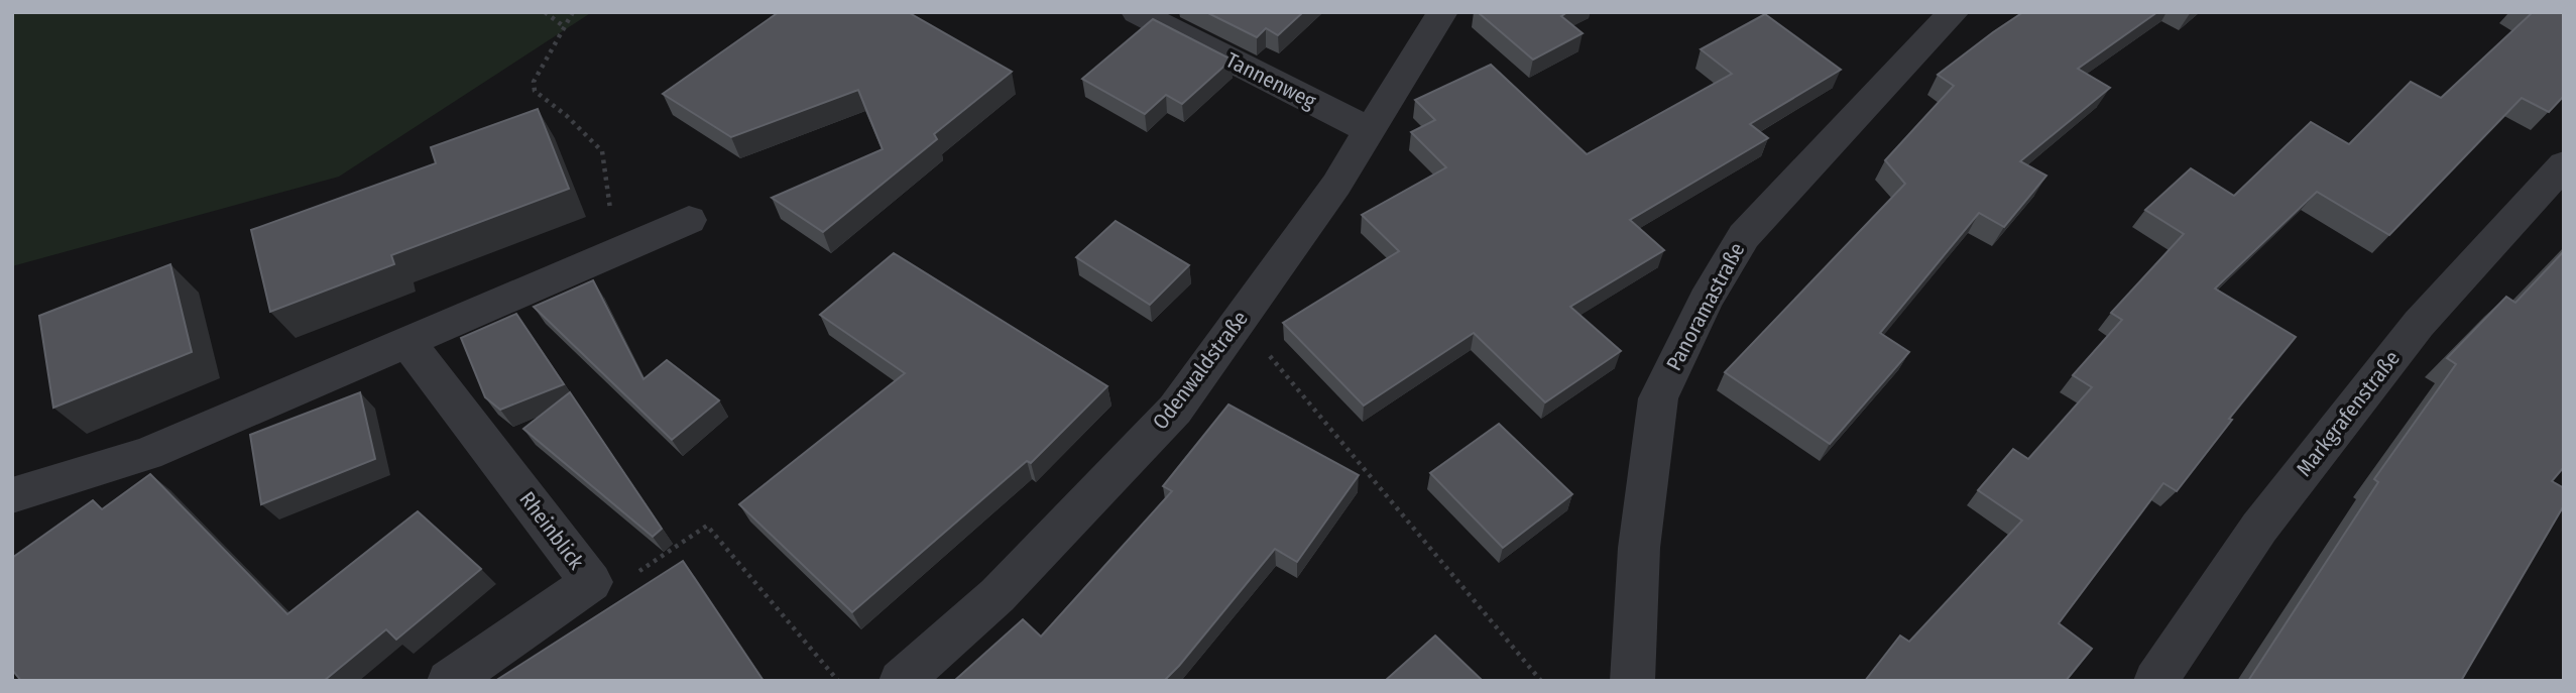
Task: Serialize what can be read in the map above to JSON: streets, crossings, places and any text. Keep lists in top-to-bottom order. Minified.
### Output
{"streets":{"street":["Tannenweg","Panoramastraße","Odenwaldstraße","Markgrafenstraße","Rheinblick"]},"crossings":[["Tannenweg","Odenwaldstraße"]]}
